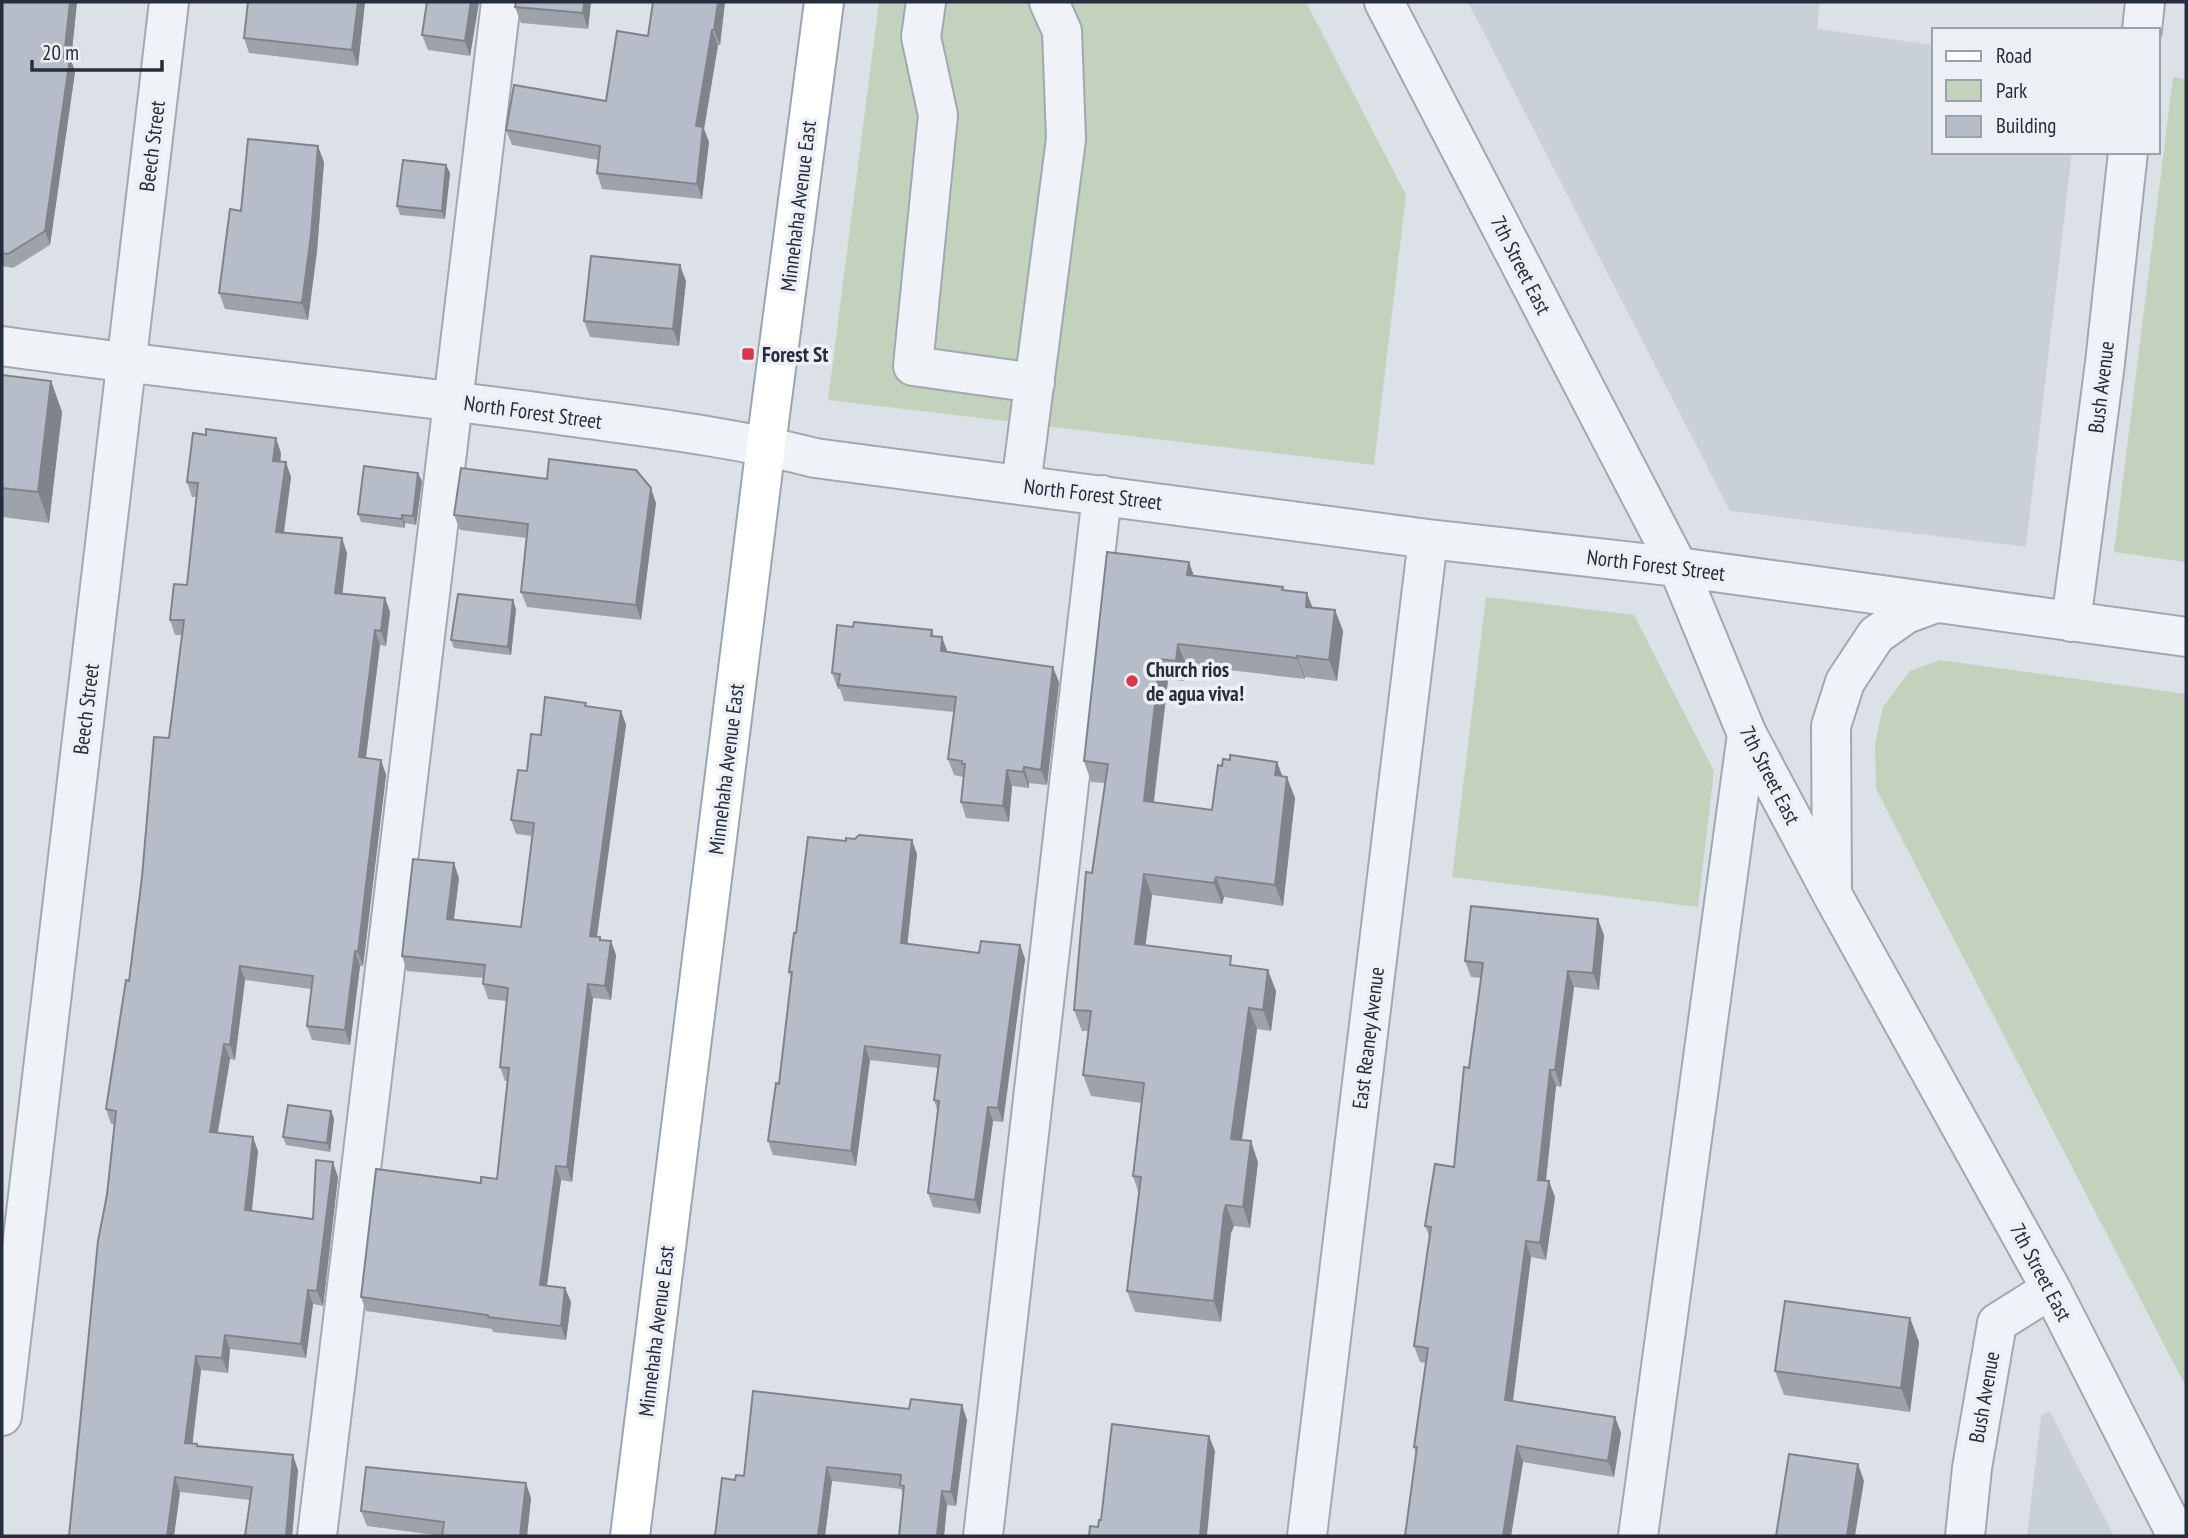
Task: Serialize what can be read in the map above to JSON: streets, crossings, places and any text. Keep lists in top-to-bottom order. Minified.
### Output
{"streets":{"main road":["Minnehaha Avenue East"],"street":["Beech Street","7th Street East","Bush Avenue","North Forest Street","East Reaney Avenue"]},"crossings":[["Beech Street","North Forest Street"],["Minnehaha Avenue East","North Forest Street"],["7th Street East","Bush Avenue"],["7th Street East","North Forest Street"],["Bush Avenue","North Forest Street"],["North Forest Street","East Reaney Avenue"]],"places":{"transit":["Forest St"],"other":["Church rios de agua viva!"]},"legend":["Road","Park","Building"],"scale_bar":"20 m"}
